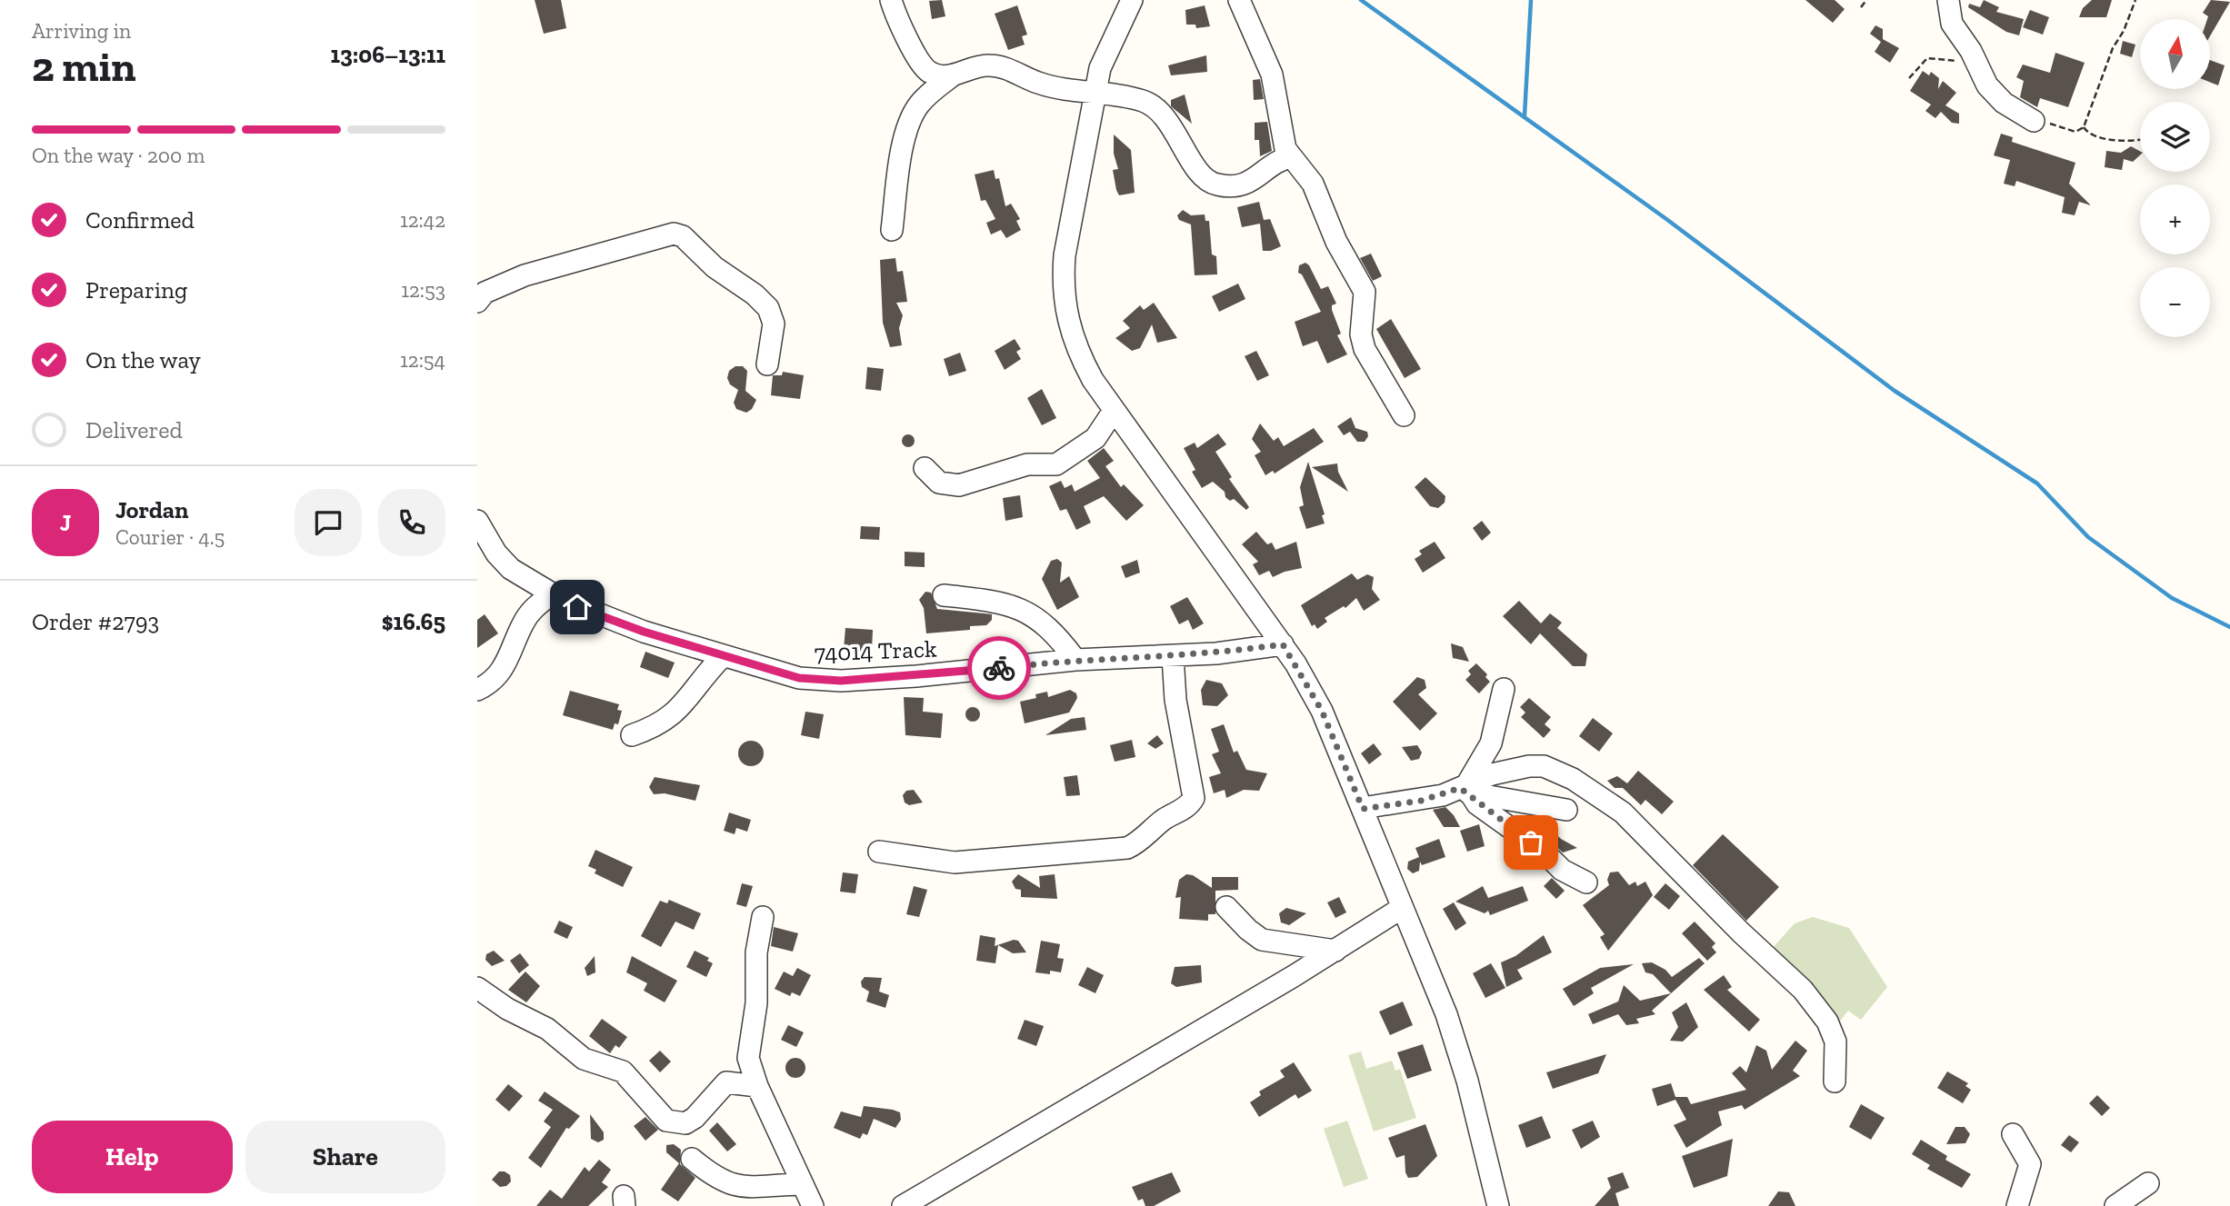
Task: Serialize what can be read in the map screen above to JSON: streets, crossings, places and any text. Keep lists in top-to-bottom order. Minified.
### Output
{"streets":{"street":["74014 Track"]},"north":"top","page":{"heading":["2 min","Arriving in","13:06–13:11"],"panel":["Jordan","Courier · 4.5","Order #2793","$16.65"],"map_buttons":["+","−"],"bar":"On the way · 200 m","list":[["Confirmed","12:42"],["Preparing","12:53"],["On the way","12:54"],"Delivered"],"round":"J","buttons":["Help","Share"]}}
